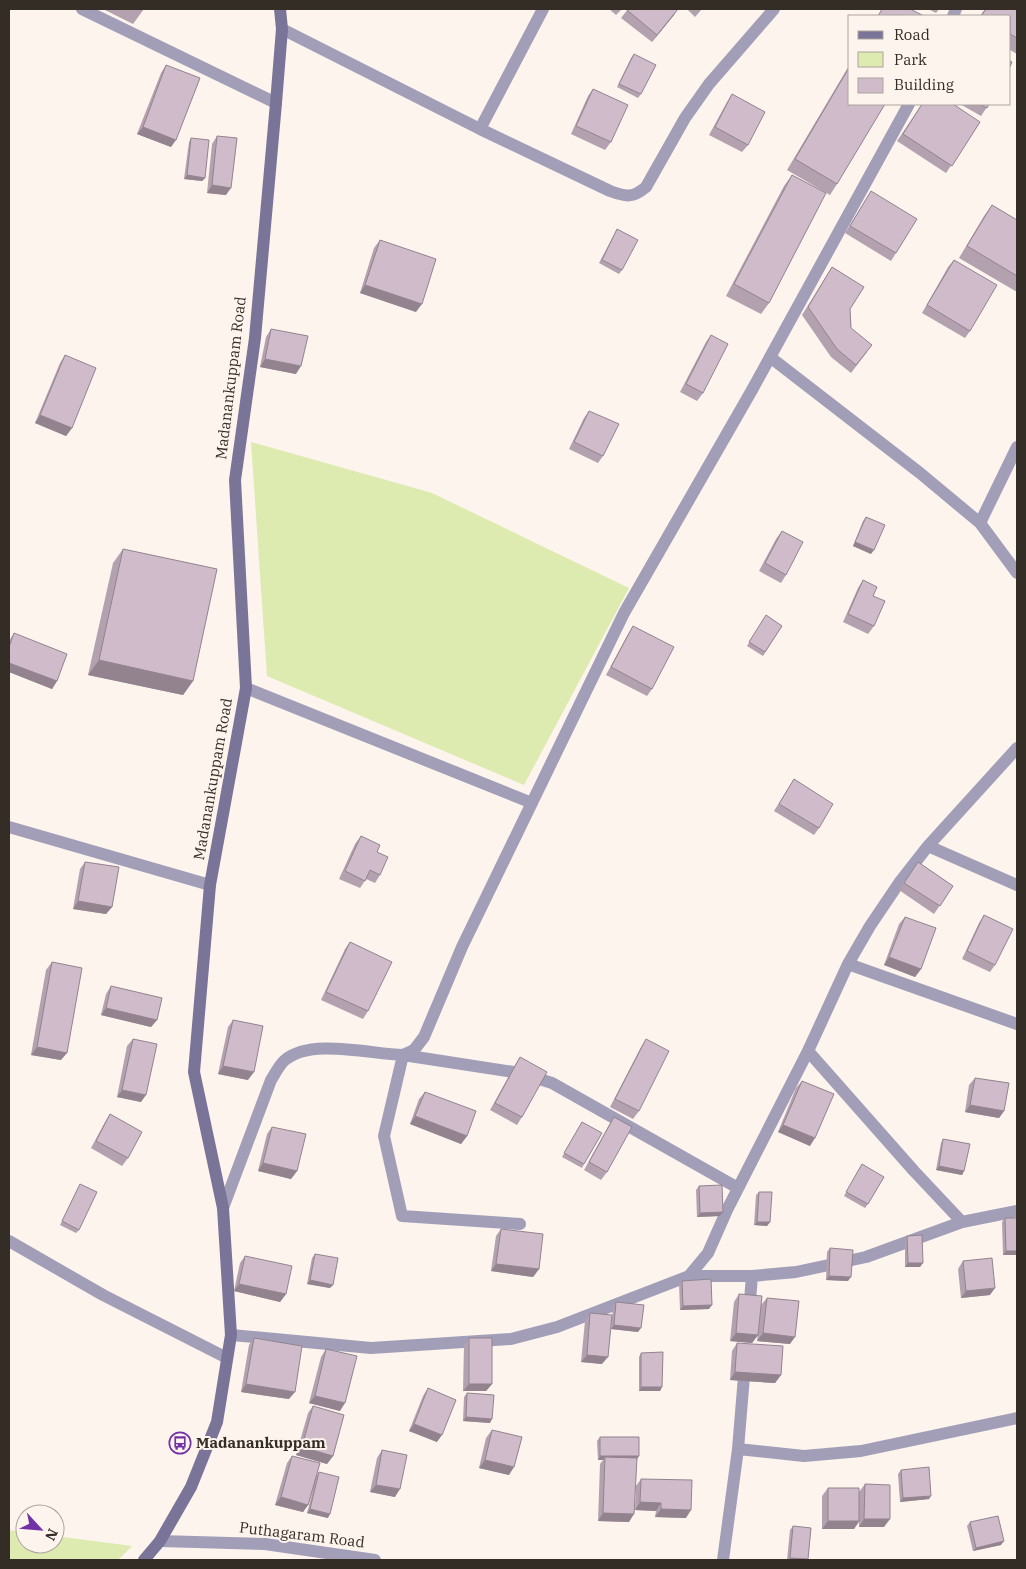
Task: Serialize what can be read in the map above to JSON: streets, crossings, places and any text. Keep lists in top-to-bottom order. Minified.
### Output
{"streets":{"main road":["Madanankuppam Road"],"street":["Puthagaram Road"]},"crossings":[["Madanankuppam Road","Puthagaram Road"]],"places":{"bus stop":["Madanankuppam"]},"legend":["Road","Park","Building"],"north":"bottom right"}
